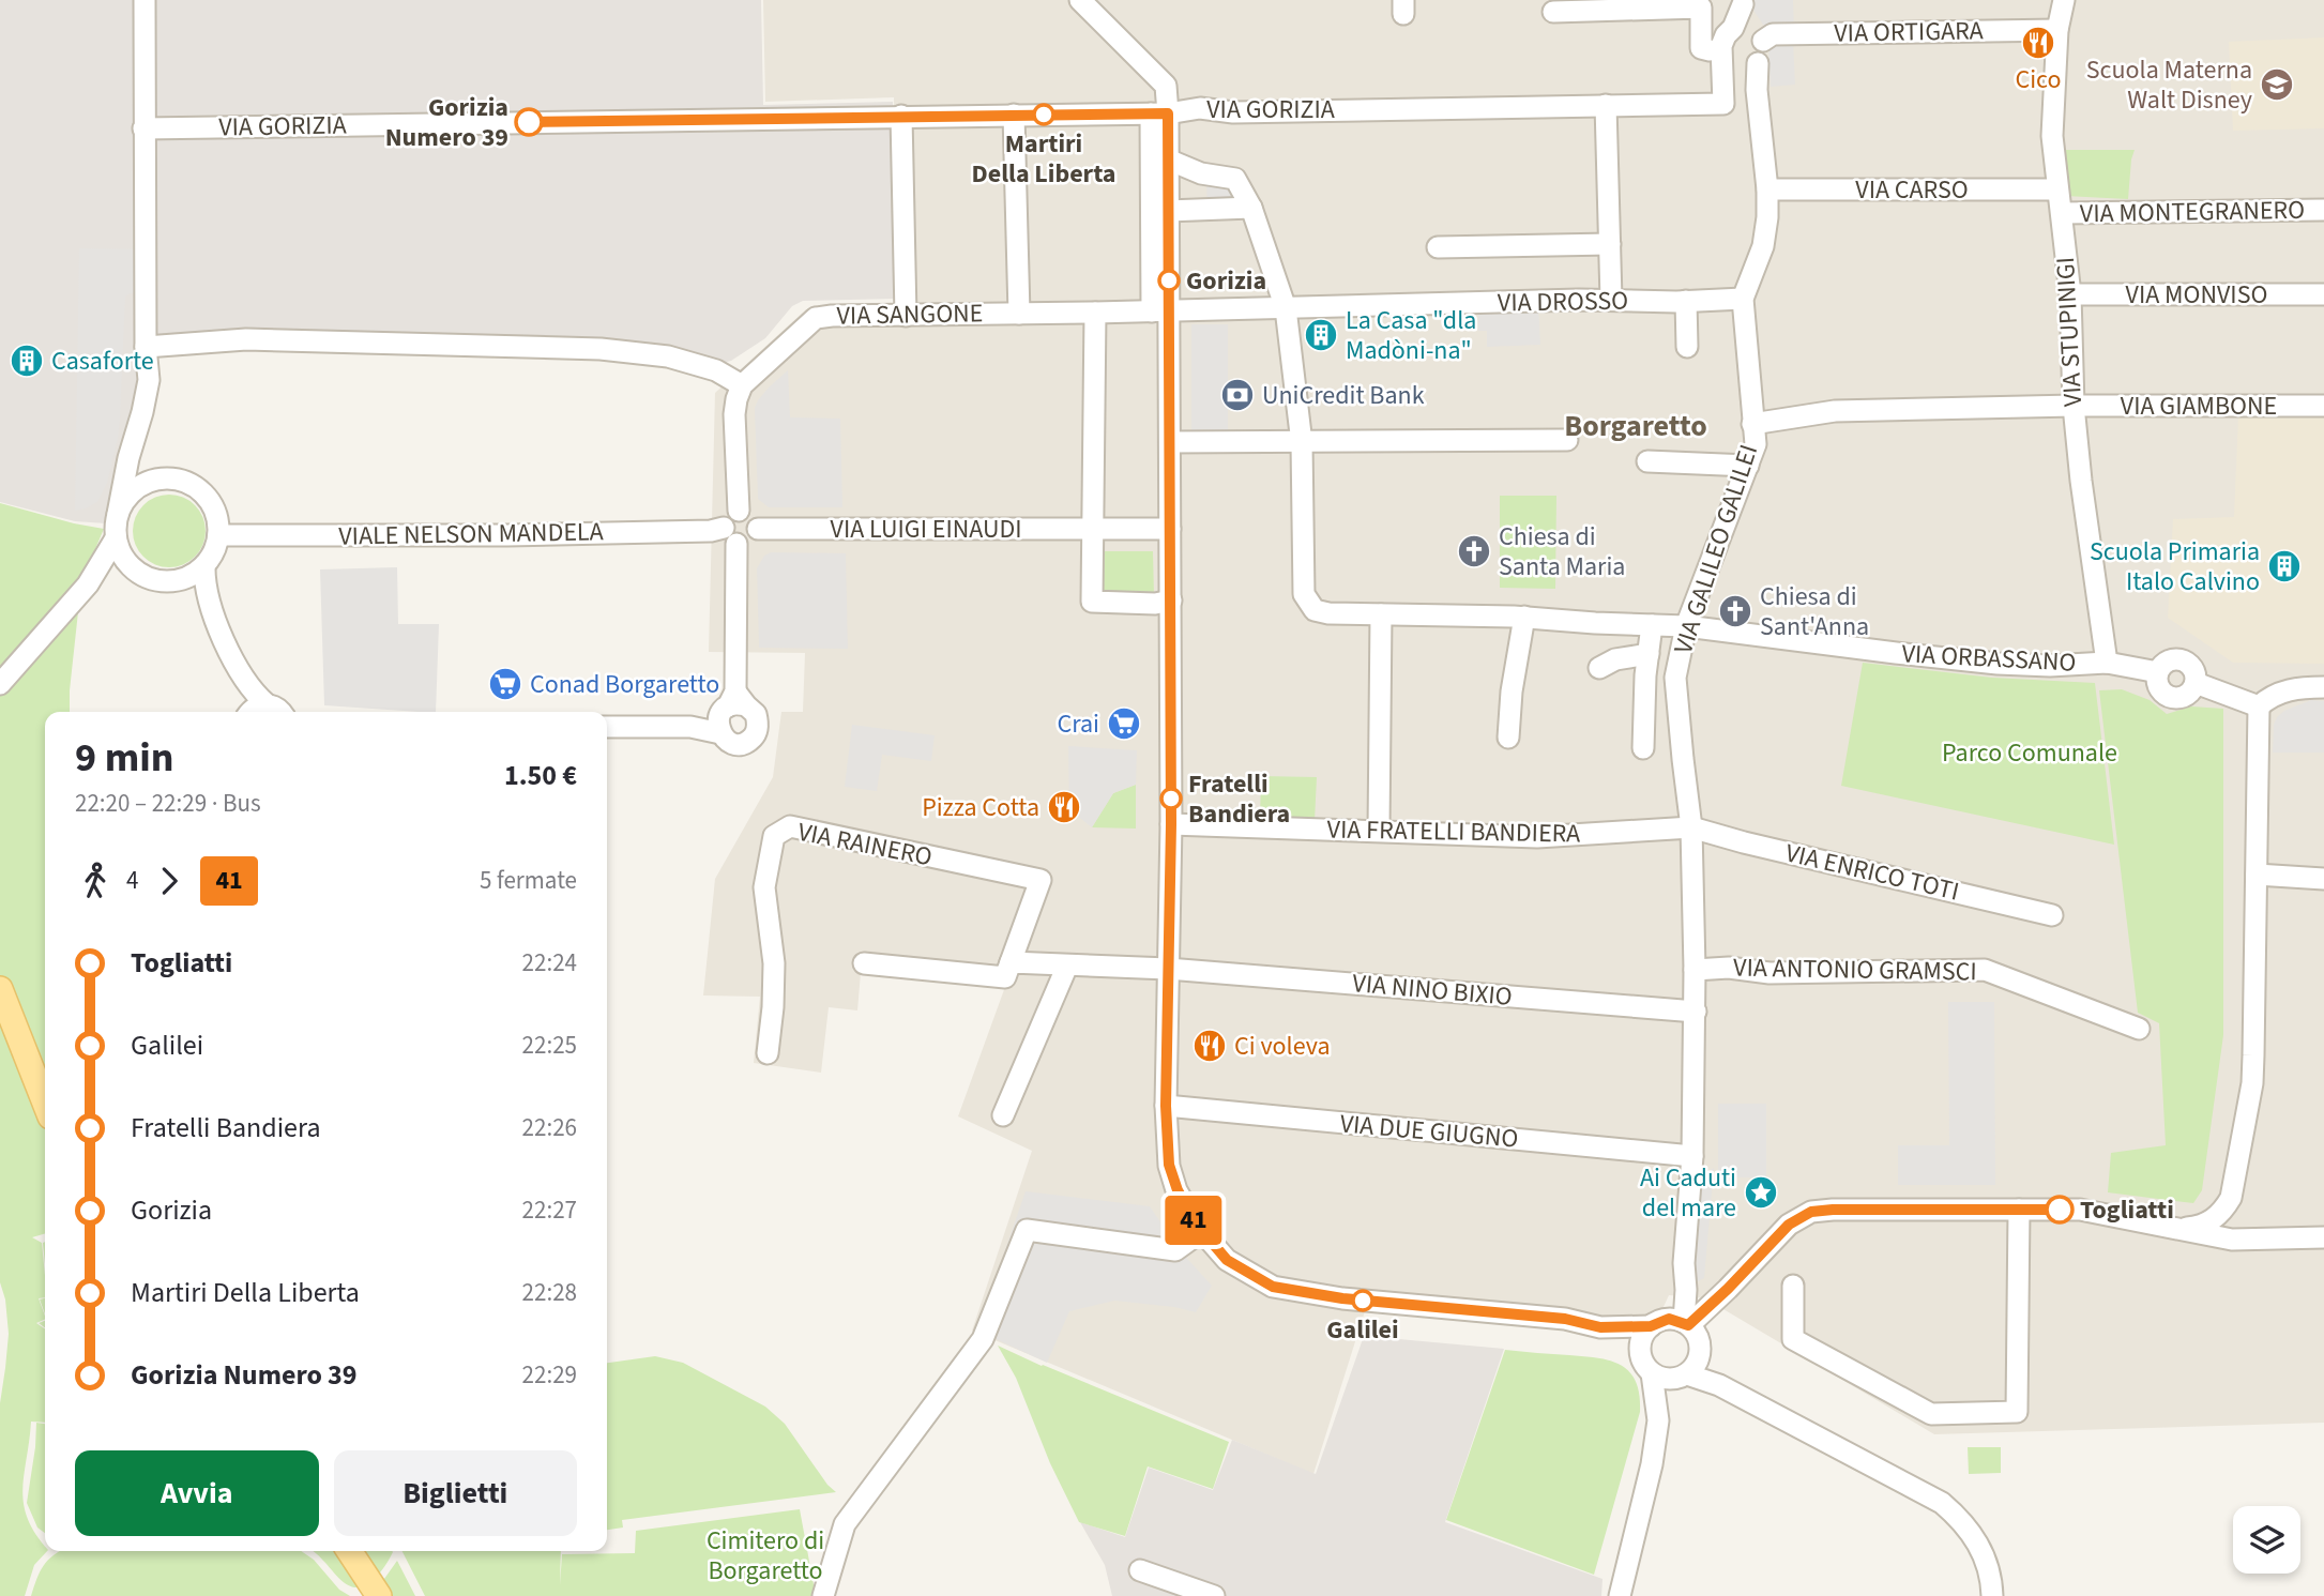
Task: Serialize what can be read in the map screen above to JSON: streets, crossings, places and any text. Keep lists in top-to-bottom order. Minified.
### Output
{"streets":{"street":["VIA ORTIGARA","VIA GORIZIA","VIA CARSO","VIA MONTEGRANERO","VIA MONVISO","VIA DROSSO","VIA SANGONE","VIA STUPINIGI","VIA GIAMBONE","VIA LUIGI EINAUDI","VIALE NELSON MANDELA","VIA GALILEO GALILEI","VIA ORBASSANO","VIA FRATELLI BANDIERA","VIA RAINERO","VIA ENRICO TOTI","VIA ANTONIO GRAMSCI","VIA NINO BIXIO","VIA DUE GIUGNO"]},"crossings":[["VIA ORTIGARA","VIA GORIZIA"],["VIA ORTIGARA","VIA STUPINIGI"],["VIA ORTIGARA","VIA GALILEO GALILEI"],["VIA GORIZIA","VIA GALILEO GALILEI"],["VIA CARSO","VIA STUPINIGI"],["VIA CARSO","VIA GALILEO GALILEI"],["VIA MONTEGRANERO","VIA STUPINIGI"],["VIA MONVISO","VIA STUPINIGI"],["VIA DROSSO","VIA SANGONE"],["VIA DROSSO","VIA GALILEO GALILEI"],["VIA STUPINIGI","VIA GIAMBONE"],["VIA STUPINIGI","VIA ORBASSANO"],["VIA GIAMBONE","VIA GALILEO GALILEI"],["VIA LUIGI EINAUDI","VIALE NELSON MANDELA"],["VIA GALILEO GALILEI","VIA ORBASSANO"],["VIA GALILEO GALILEI","VIA FRATELLI BANDIERA"],["VIA GALILEO GALILEI","VIA ENRICO TOTI"],["VIA GALILEO GALILEI","VIA ANTONIO GRAMSCI"],["VIA GALILEO GALILEI","VIA NINO BIXIO"],["VIA GALILEO GALILEI","VIA DUE GIUGNO"],["VIA FRATELLI BANDIERA","VIA ENRICO TOTI"]],"districts":["Borgaretto"],"parks":["Parco Comunale","Cimitero di Borgaretto"],"places":{"restaurant":["Cico","Pizza Cotta","Ci voleva"],"school or university":["Scuola Materna Walt Disney"],"other":["Martiri Della Liberta","Gorizia Numero 39","Gorizia","Fratelli Bandiera","Togliatti","Galilei"],"building":["La Casa \"dla Madòni-na\"","Casaforte","Scuola Primaria Italo Calvino"],"bank":["UniCredit Bank"],"church":["Chiesa di Santa Maria","Chiesa di Sant'Anna"],"supermarket":["Conad Borgaretto","Crai"],"place":["Ai Caduti del mare"]},"lines":["bus line 41"],"page":{"on_map":"41","heading":["9 min","22:20 – 22:29 · Bus","1.50 €"],"legs":["4","41","5 fermate"],"list":[{"name":"Togliatti","value":"22:24"},{"name":"Galilei","value":"22:25"},{"name":"Fratelli Bandiera","value":"22:26"},{"name":"Gorizia","value":"22:27"},{"name":"Martiri Della Liberta","value":"22:28"},{"name":"Gorizia Numero 39","value":"22:29"}],"buttons":["Avvia","Biglietti"]}}
